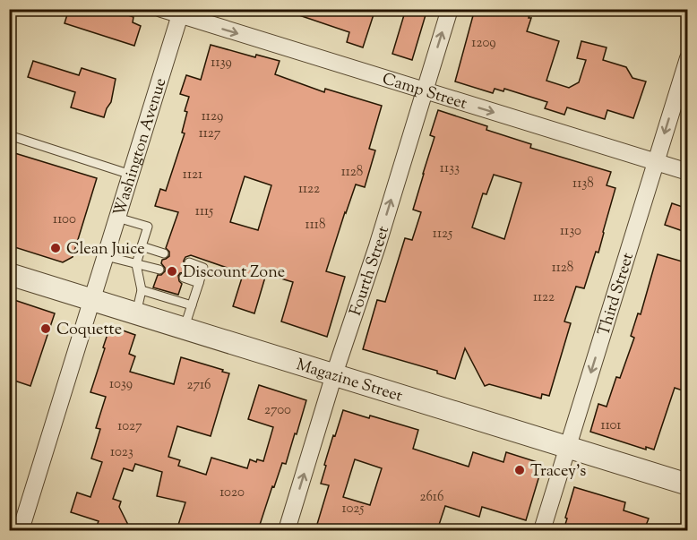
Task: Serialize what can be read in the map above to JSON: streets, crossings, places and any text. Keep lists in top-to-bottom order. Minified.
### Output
{"streets":{"street":["Camp Street","Washington Avenue","Fourth Street","Third Street","Magazine Street"]},"crossings":[["Camp Street","Washington Avenue"],["Camp Street","Fourth Street"],["Camp Street","Third Street"],["Washington Avenue","Magazine Street"],["Fourth Street","Magazine Street"],["Third Street","Magazine Street"]],"one_way":["Camp Street","Fourth Street","Third Street"],"places":["Clean Juice","Discount Zone","Coquette","Tracey's"],"house_numbers":["1209","1139","1129","1127","1133","1128","1121","1138","1122","1115","1100","1118","1130","1125","1128","1122","1039","2716","2700","1101","1027","1023","1020","2616","1025"]}
